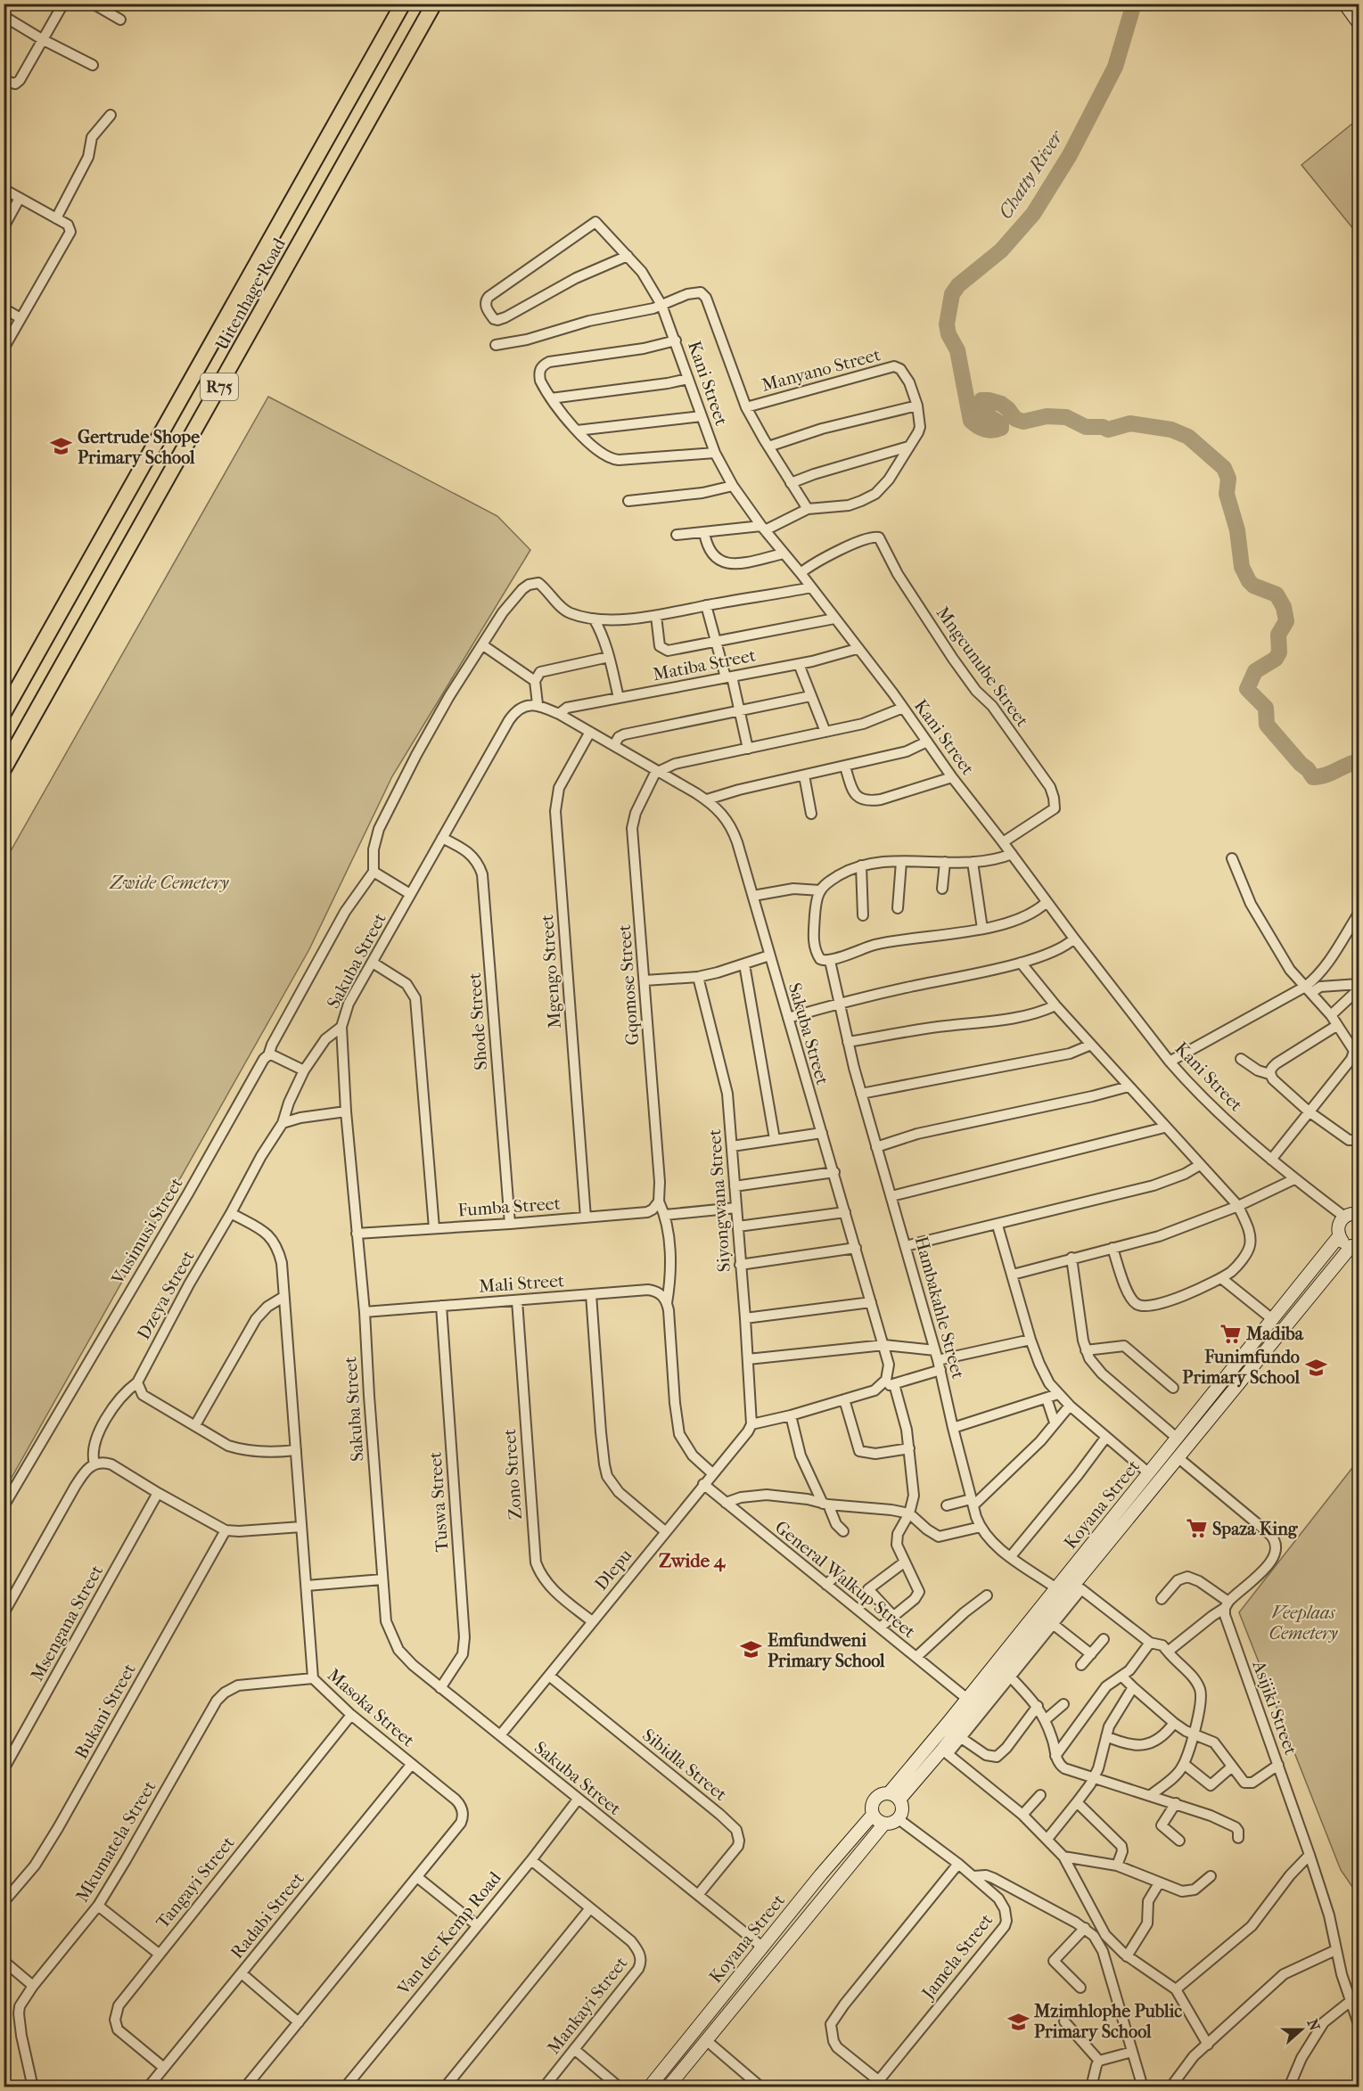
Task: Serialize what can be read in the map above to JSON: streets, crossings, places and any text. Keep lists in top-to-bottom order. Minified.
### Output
{"streets":{"main road":["Uitenhage Road","R75","Koyana Street"],"street":["Manyano Street","Kani Street","Matiba Street","Mngcunube Street","Sakuba Street","Mgengo Street","Gqomose Street","Shode Street","Siyongwana Street","Fumba Street","Vusimusi Street","Mali Street","Dzeya Street","Hambakahle Street","Zono Street","Tuswa Street","Dlepu","General Walkup Street","Msengana Street","Masoka Street","Asijiki Street","Bukani Street","Sibidla Street","Mkumatela Street","Tangayi Street","Radabi Street","Van der Kemp Road","Jamela Street","Mankayi Street"]},"crossings":[["Manyano Street","Kani Street"],["Kani Street","Matiba Street"],["Kani Street","Mngcunube Street"],["Matiba Street","Sakuba Street"],["Sakuba Street","Mgengo Street"],["Sakuba Street","Gqomose Street"],["Sakuba Street","Shode Street"],["Sakuba Street","Fumba Street"],["Sakuba Street","Mali Street"],["Sakuba Street","Tuswa Street"],["Sakuba Street","Koyana Street"],["Sakuba Street","Dlepu"],["Sakuba Street","Sibidla Street"],["Sakuba Street","Van der Kemp Road"],["Mgengo Street","Fumba Street"],["Gqomose Street","Fumba Street"],["Shode Street","Fumba Street"],["Siyongwana Street","Dlepu"],["Mali Street","Zono Street"],["Mali Street","Tuswa Street"],["Dzeya Street","Masoka Street"],["Hambakahle Street","Koyana Street"],["Zono Street","Dlepu"],["Koyana Street","General Walkup Street"],["Koyana Street","Jamela Street"],["Dlepu","General Walkup Street"],["Dlepu","Sibidla Street"],["Masoka Street","Mkumatela Street"],["Masoka Street","Tangayi Street"],["Masoka Street","Radabi Street"],["Tangayi Street","Radabi Street"],["Van der Kemp Road","Mankayi Street"]],"districts":["Zwide 4"],"water":["Chatty River"],"parks":["Zwide Cemetery","Veeplaas Cemetery"],"places":{"school or university":["Gertrude Shope Primary School","Funimfundo Primary School","Emfundweni Primary School","Mzimhlophe Public Primary School"],"supermarket":["Madiba","Spaza King"]},"north":"right"}
